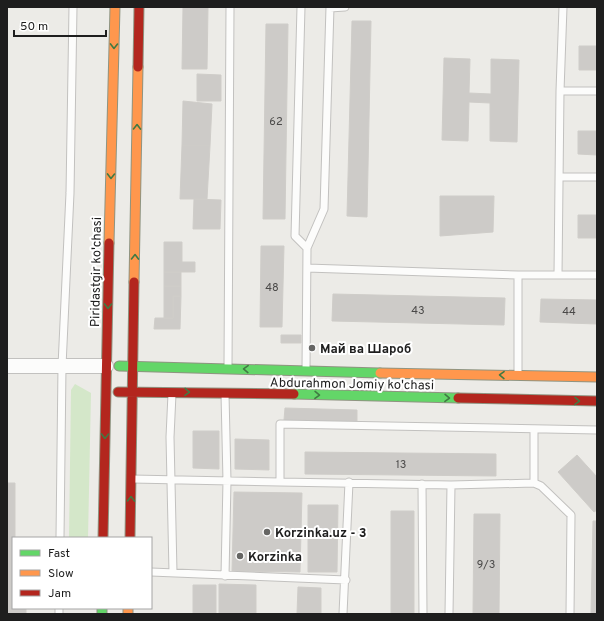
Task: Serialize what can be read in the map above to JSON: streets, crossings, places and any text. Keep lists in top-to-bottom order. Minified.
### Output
{"streets":{"main road":["Piridastgir ko'chasi","Abdurahmon Jomiy ko'chasi"]},"crossings":[["Piridastgir ko'chasi","Abdurahmon Jomiy ko'chasi"]],"places":["Май ва Шароб","Korzinka.uz - 3","Korzinka"],"house_numbers":["62","48","43","44","13","9/3"],"legend":["Fast","Slow","Jam"],"scale_bar":"50 m"}
